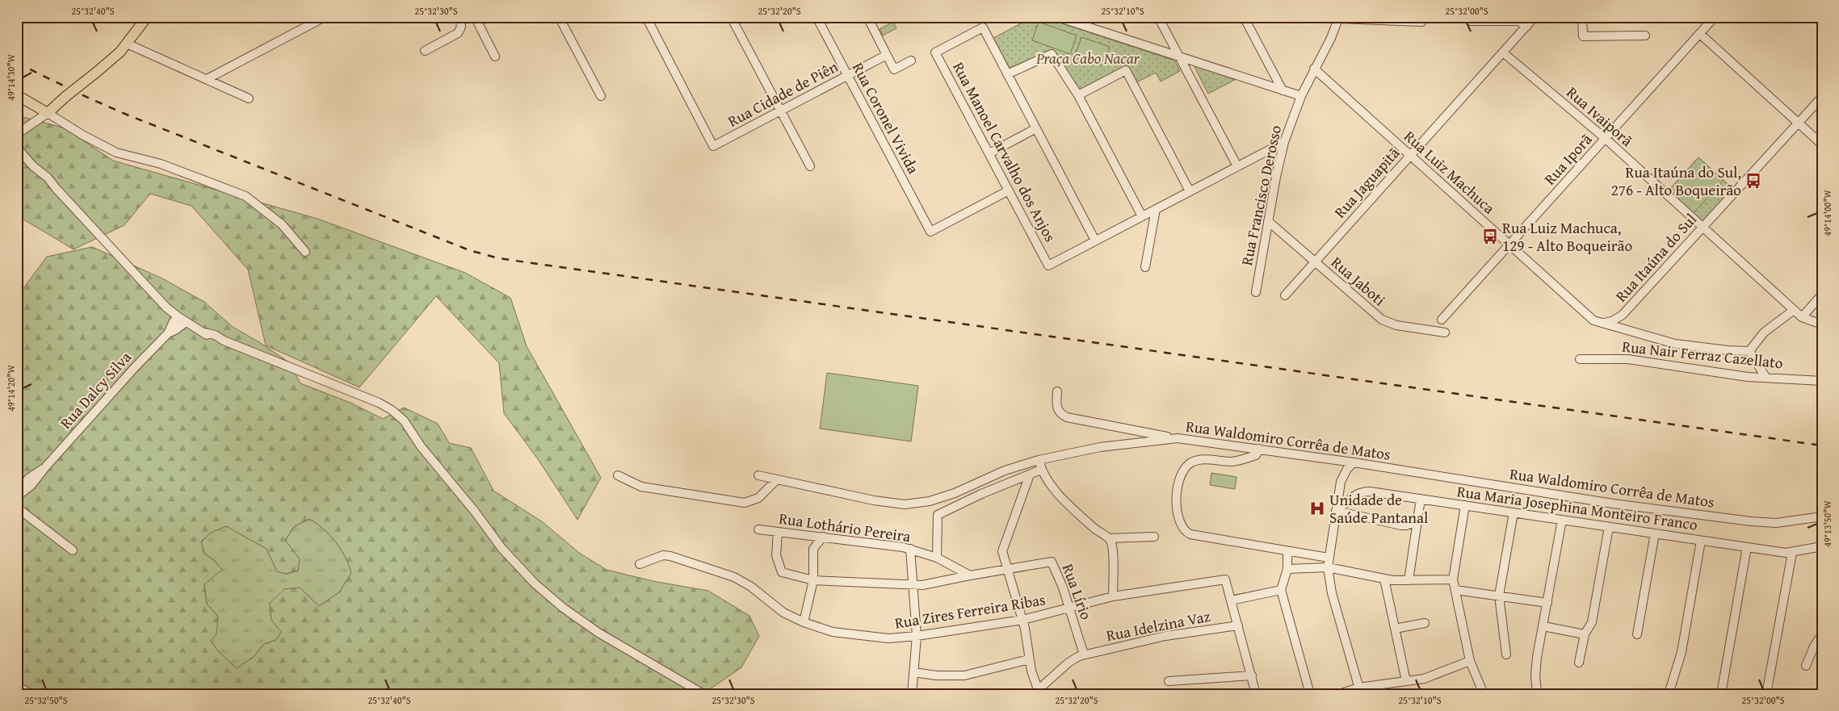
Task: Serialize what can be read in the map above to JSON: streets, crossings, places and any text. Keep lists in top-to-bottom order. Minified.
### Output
{"streets":{"street":["Rua Cidade de Piên","Rua Ivaiporã","Rua Coronel Vivida","Rua Manoel Carvalho dos Anjos","Rua Iporã","Rua Luiz Machuca","Rua Jaguapitã","Rua Francisco Derosso","Rua Itaúna do Sul","Rua Jaboti","Rua Nair Ferraz Cazellato","Rua Dalcy Silva","Rua Waldomiro Corrêa de Matos","Rua Maria Josephina Monteiro Franco","Rua Lothário Pereira","Rua Lírio","Rua Zires Ferreira Ribas","Rua Idelzina Vaz"]},"crossings":[["Rua Cidade de Piên","Rua Coronel Vivida"],["Rua Ivaiporã","Rua Iporã"],["Rua Ivaiporã","Rua Jaguapitã"],["Rua Ivaiporã","Rua Itaúna do Sul"],["Rua Coronel Vivida","Rua Manoel Carvalho dos Anjos"],["Rua Iporã","Rua Luiz Machuca"],["Rua Luiz Machuca","Rua Jaguapitã"],["Rua Luiz Machuca","Rua Francisco Derosso"],["Rua Luiz Machuca","Rua Itaúna do Sul"],["Rua Jaguapitã","Rua Jaboti"],["Rua Francisco Derosso","Rua Jaboti"],["Rua Lírio","Rua Zires Ferreira Ribas"],["Rua Lírio","Rua Idelzina Vaz"]],"parks":["Praça Cabo Nacar"],"places":{"bus stop":["Rua Itaúna do Sul, 276 - Alto Boqueirão","Rua Luiz Machuca, 129 - Alto Boqueirão"],"hospital":["Unidade de Saúde Pantanal"]},"coordinates":["25°32'40\"S","25°32'30\"S","25°32'20\"S","25°32'10\"S","25°32'00\"S","49°14'30\"W","49°14'00\"W","49°14'20\"W","49°13'50\"W","25°32'50\"S"]}
